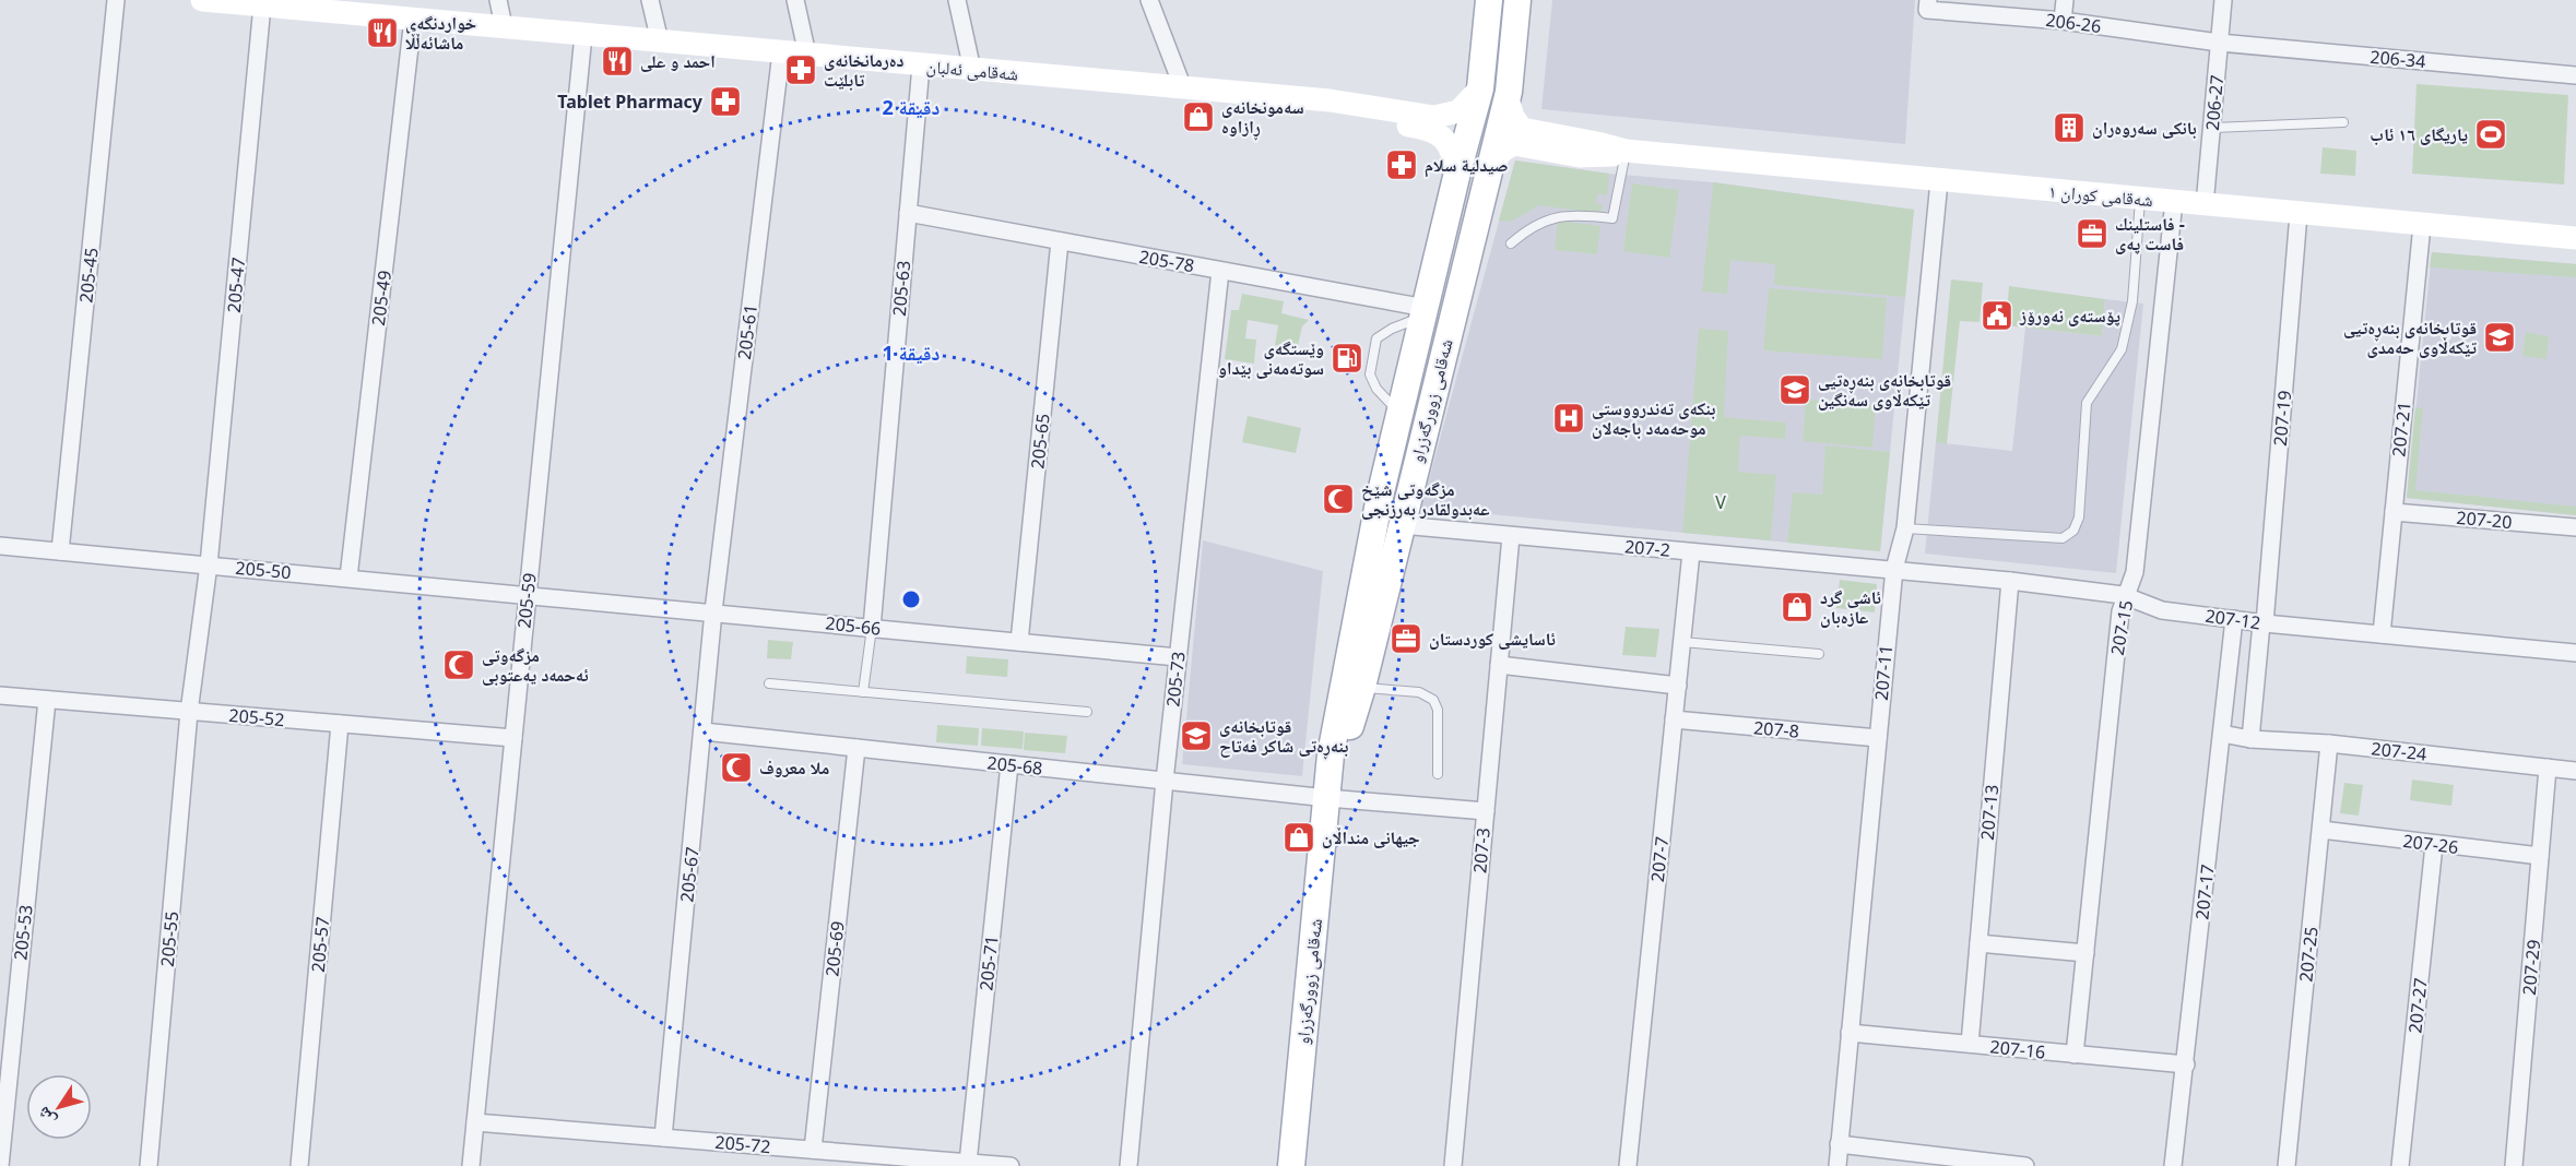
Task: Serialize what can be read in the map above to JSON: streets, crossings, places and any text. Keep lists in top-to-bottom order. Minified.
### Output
{"streets":{"main road":["شەقامی زوورگەزراو"],"street":["206-26","206-34","شەقامی ئەلبان","206-27","شەقامی کوران ١","205-78","205-45","205-47","205-63","205-49","205-61","207-19","207-21","205-65","207-20","207-2","205-50","205-59","207-12","205-66","207-15","207-11","205-73","205-52","207-8","207-24","205-68","207-13","207-26","207-3","207-7","205-67","207-17","205-53","205-55","205-57","205-69","207-25","205-71","207-29","207-27","207-16","205-72"]},"crossings":[["206-26","206-34"],["206-26","206-27"],["206-34","206-27"],["شەقامی ئەلبان","205-47"],["شەقامی ئەلبان","205-63"],["شەقامی ئەلبان","205-49"],["شەقامی ئەلبان","205-61"],["شەقامی ئەلبان","شەقامی زوورگەزراو"],["شەقامی ئەلبان","205-59"],["206-27","شەقامی کوران ١"],["شەقامی کوران ١","شەقامی زوورگەزراو"],["شەقامی کوران ١","207-19"],["شەقامی کوران ١","207-21"],["شەقامی کوران ١","207-15"],["شەقامی کوران ١","207-11"],["205-78","205-63"],["205-78","شەقامی زوورگەزراو"],["205-78","205-65"],["205-78","205-73"],["205-45","205-50"],["205-47","205-50"],["205-47","205-52"],["205-47","205-55"],["205-63","205-66"],["205-49","205-50"],["205-61","205-66"],["205-61","205-67"],["شەقامی زوورگەزراو","207-2"],["شەقامی زوورگەزراو","205-68"],["207-19","207-12"],["207-21","207-20"],["207-21","207-12"],["205-65","205-66"],["207-2","207-12"],["207-2","207-11"],["207-2","207-3"],["207-2","207-7"],["205-50","205-59"],["205-50","205-66"],["205-59","205-66"],["205-59","205-52"],["205-59","205-72"],["207-12","207-15"],["207-12","207-11"],["207-12","207-13"],["207-12","207-17"],["205-66","205-73"],["205-66","205-67"],["207-15","207-16"],["207-11","207-8"],["207-11","207-16"],["205-73","205-68"],["205-52","205-53"],["205-52","205-55"],["205-52","205-57"],["207-8","207-7"],["207-24","207-17"],["207-24","207-25"],["207-24","207-29"],["205-68","207-3"],["205-68","205-67"],["205-68","205-69"],["205-68","205-71"],["207-13","207-16"],["207-26","207-25"],["207-26","207-29"],["207-26","207-27"],["205-67","205-72"],["207-17","207-16"],["205-69","205-72"],["205-71","205-72"]],"parks":["V"],"places":{"restaurant":["خواردنگەی ماشائەڵڵا","احمد و علی"],"pharmacy":["دەرمانخانەی تابلێت","Tablet Pharmacy","صیدلیة سلام"],"shop":["سەمونخانەی ڕازاوە","ئاشی گرد عازه‌بان","جیهانی منداڵان"],"building":["بانکی سەروەران"],"sports":["یاریگای ١٦ ئاب"],"office":["فاستلینك - فاست په‌ی","ئاسایشی كوردستان"],"public building":["پۆسته‌ی نه‌ورۆز"],"school or university":["قوتابخانەی بنەڕەتیی تێکەڵاوی حەمدی","قوتابخانەی بنەڕەتیی تێکەڵاوی سەنگین","قوتابخانەی بنەڕەتی شاكر فەتاح"],"fuel station":["وێستگەی سوتەمەنی بێداو"],"hospital":["بنکەی تەندرووستی موحەمەد باجەلان"],"mosque":["مزگەوتی شێخ عەبدولقادر بەرزنجی","مزگەوتی ئەحمەد یەعتوبی","ملا معروف"]},"north":"bottom left","rings":["2 دقيقة","1 دقيقة"]}
